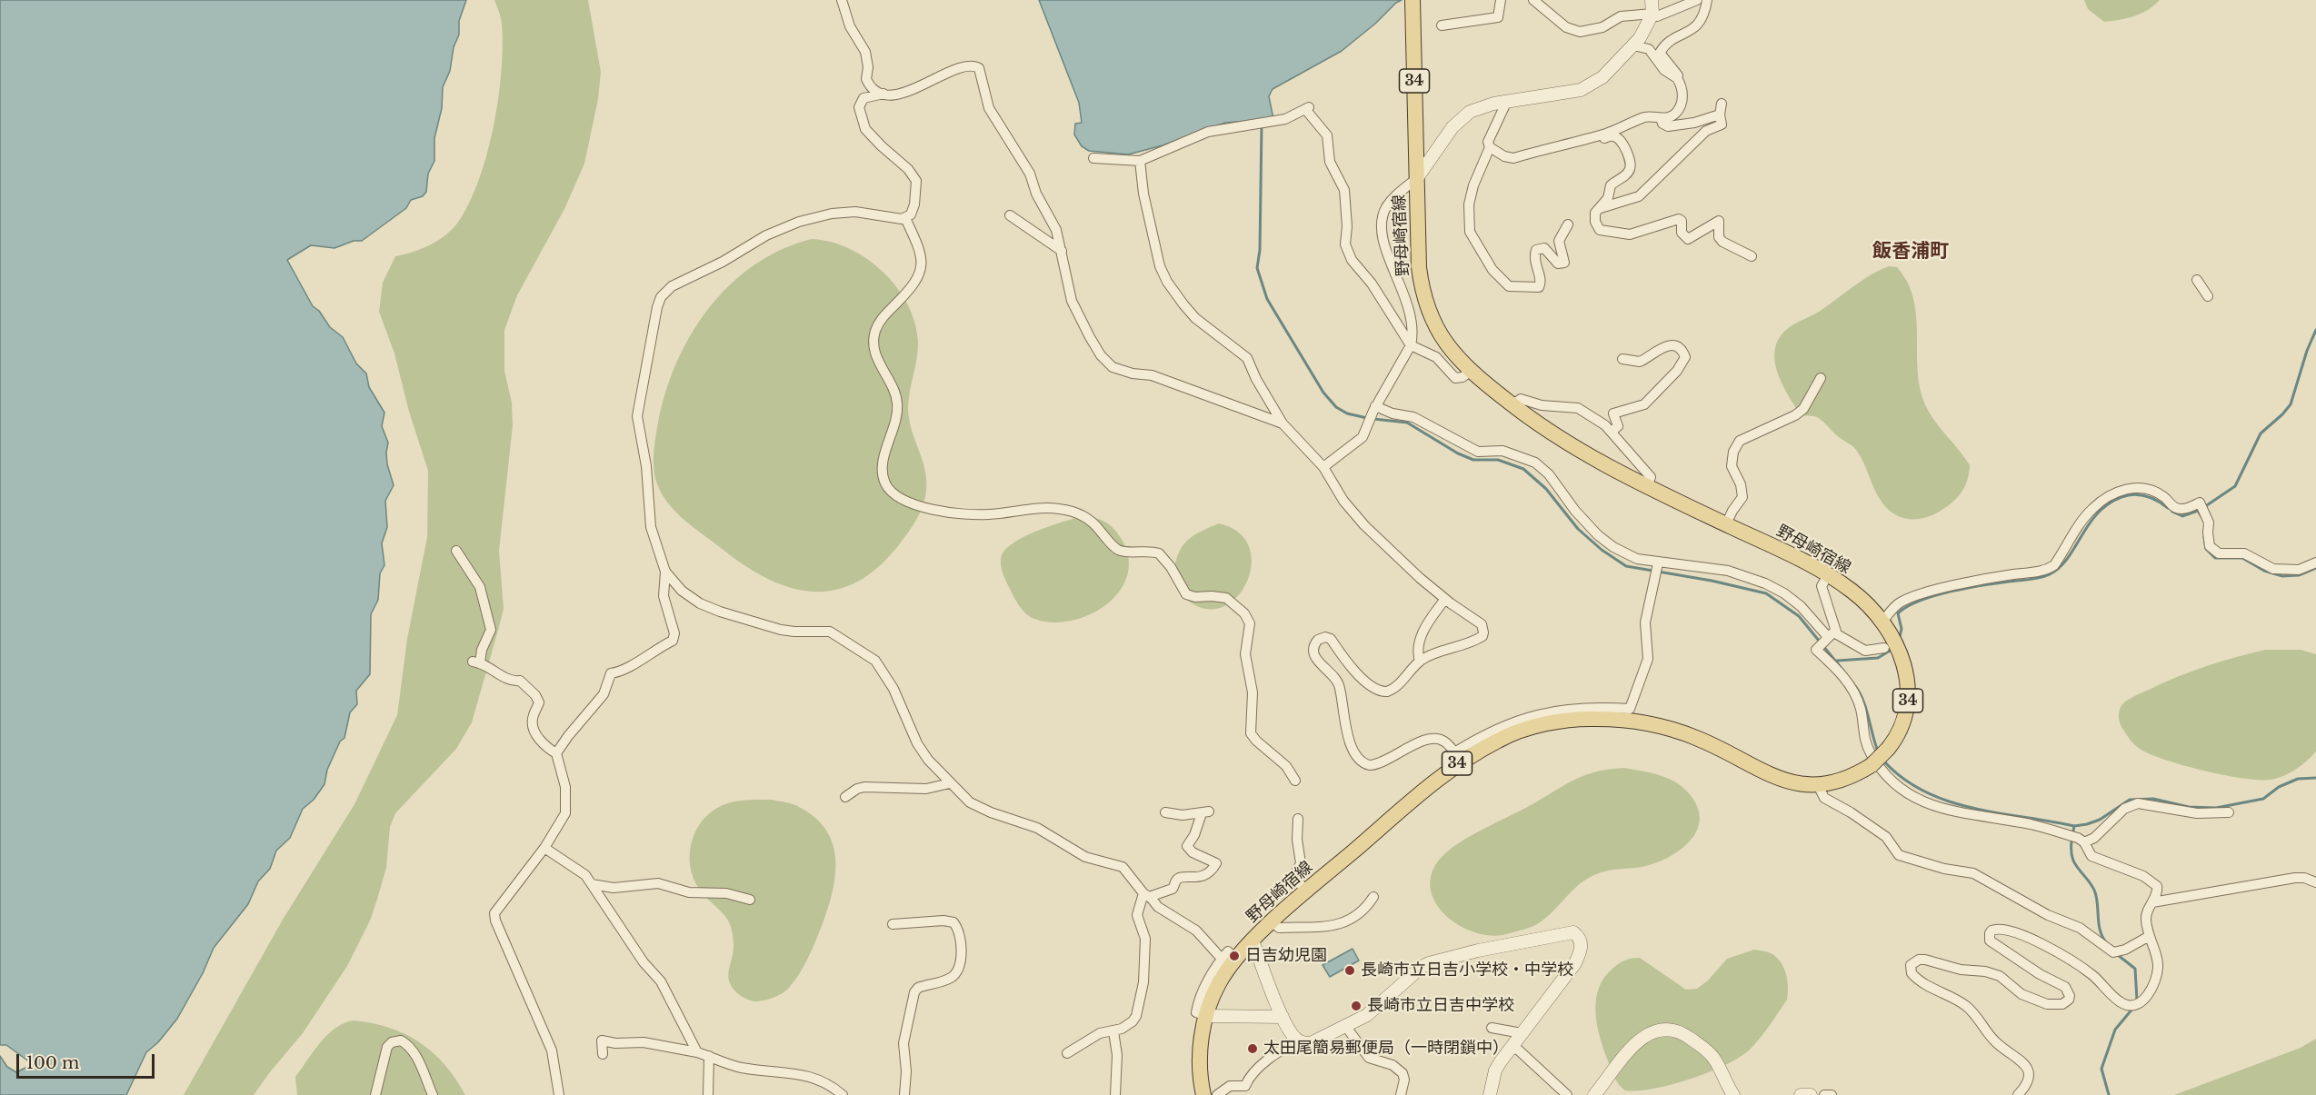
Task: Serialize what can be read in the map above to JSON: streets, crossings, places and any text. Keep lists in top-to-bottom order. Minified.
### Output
{"streets":{"main road":["34","野母崎宿線"]},"crossings":[["34","野母崎宿線"]],"districts":["飯香浦町"],"places":["日吉幼児園","長崎市立日吉小学校・中学校","長崎市立日吉中学校","太田尾簡易郵便局（一時閉鎖中）"],"scale_bar":"100 m"}
